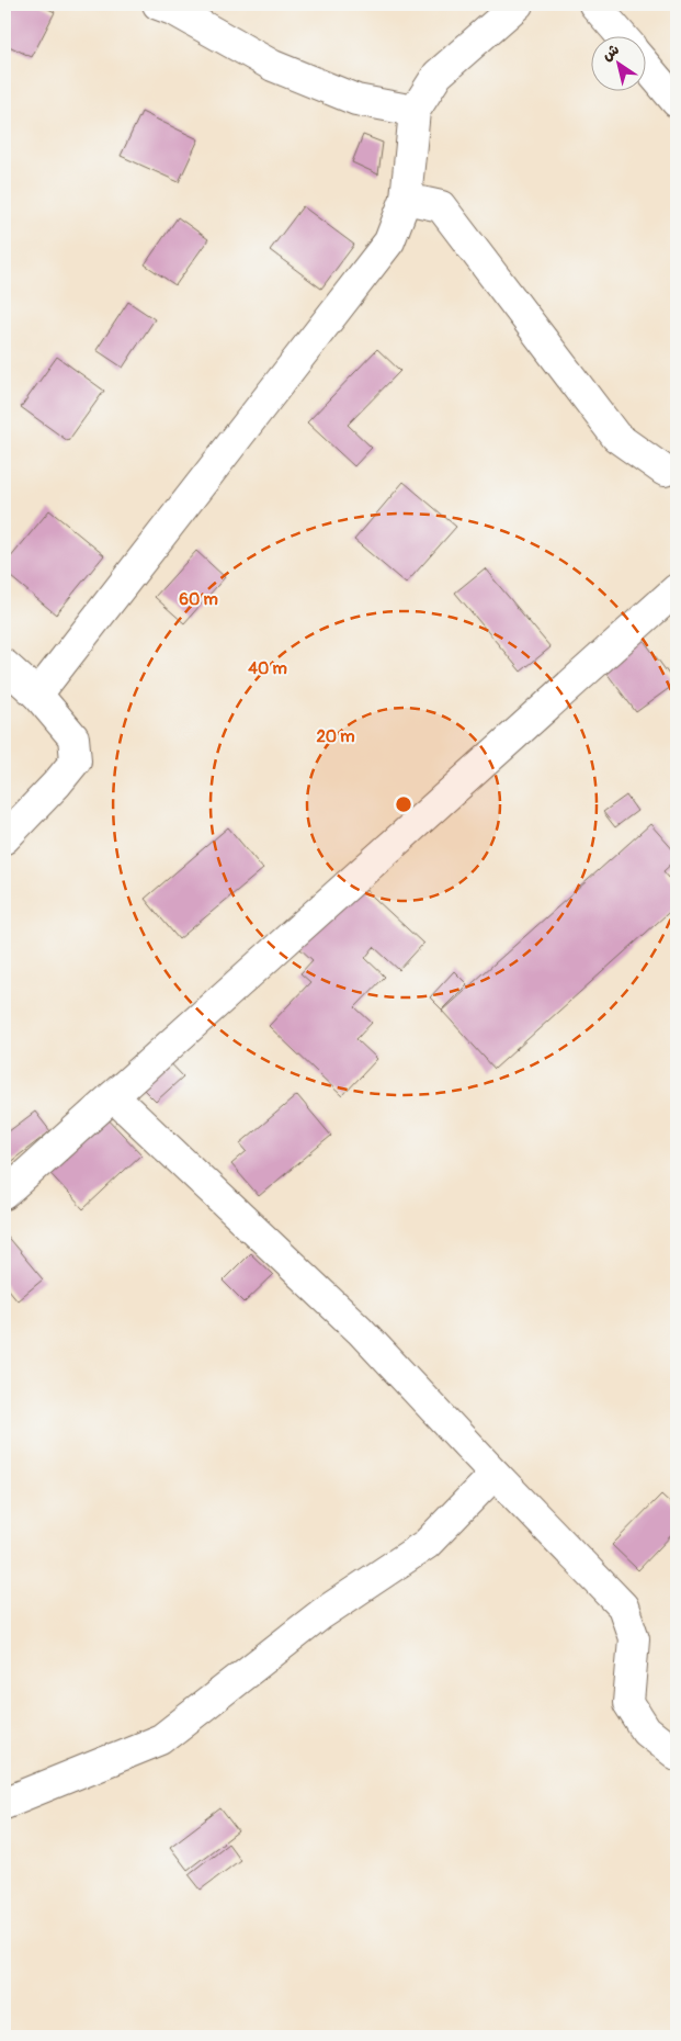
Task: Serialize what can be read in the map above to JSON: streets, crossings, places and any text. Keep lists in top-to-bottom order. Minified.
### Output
{"north":"top left","rings":["60 m","40 m","20 m"]}
